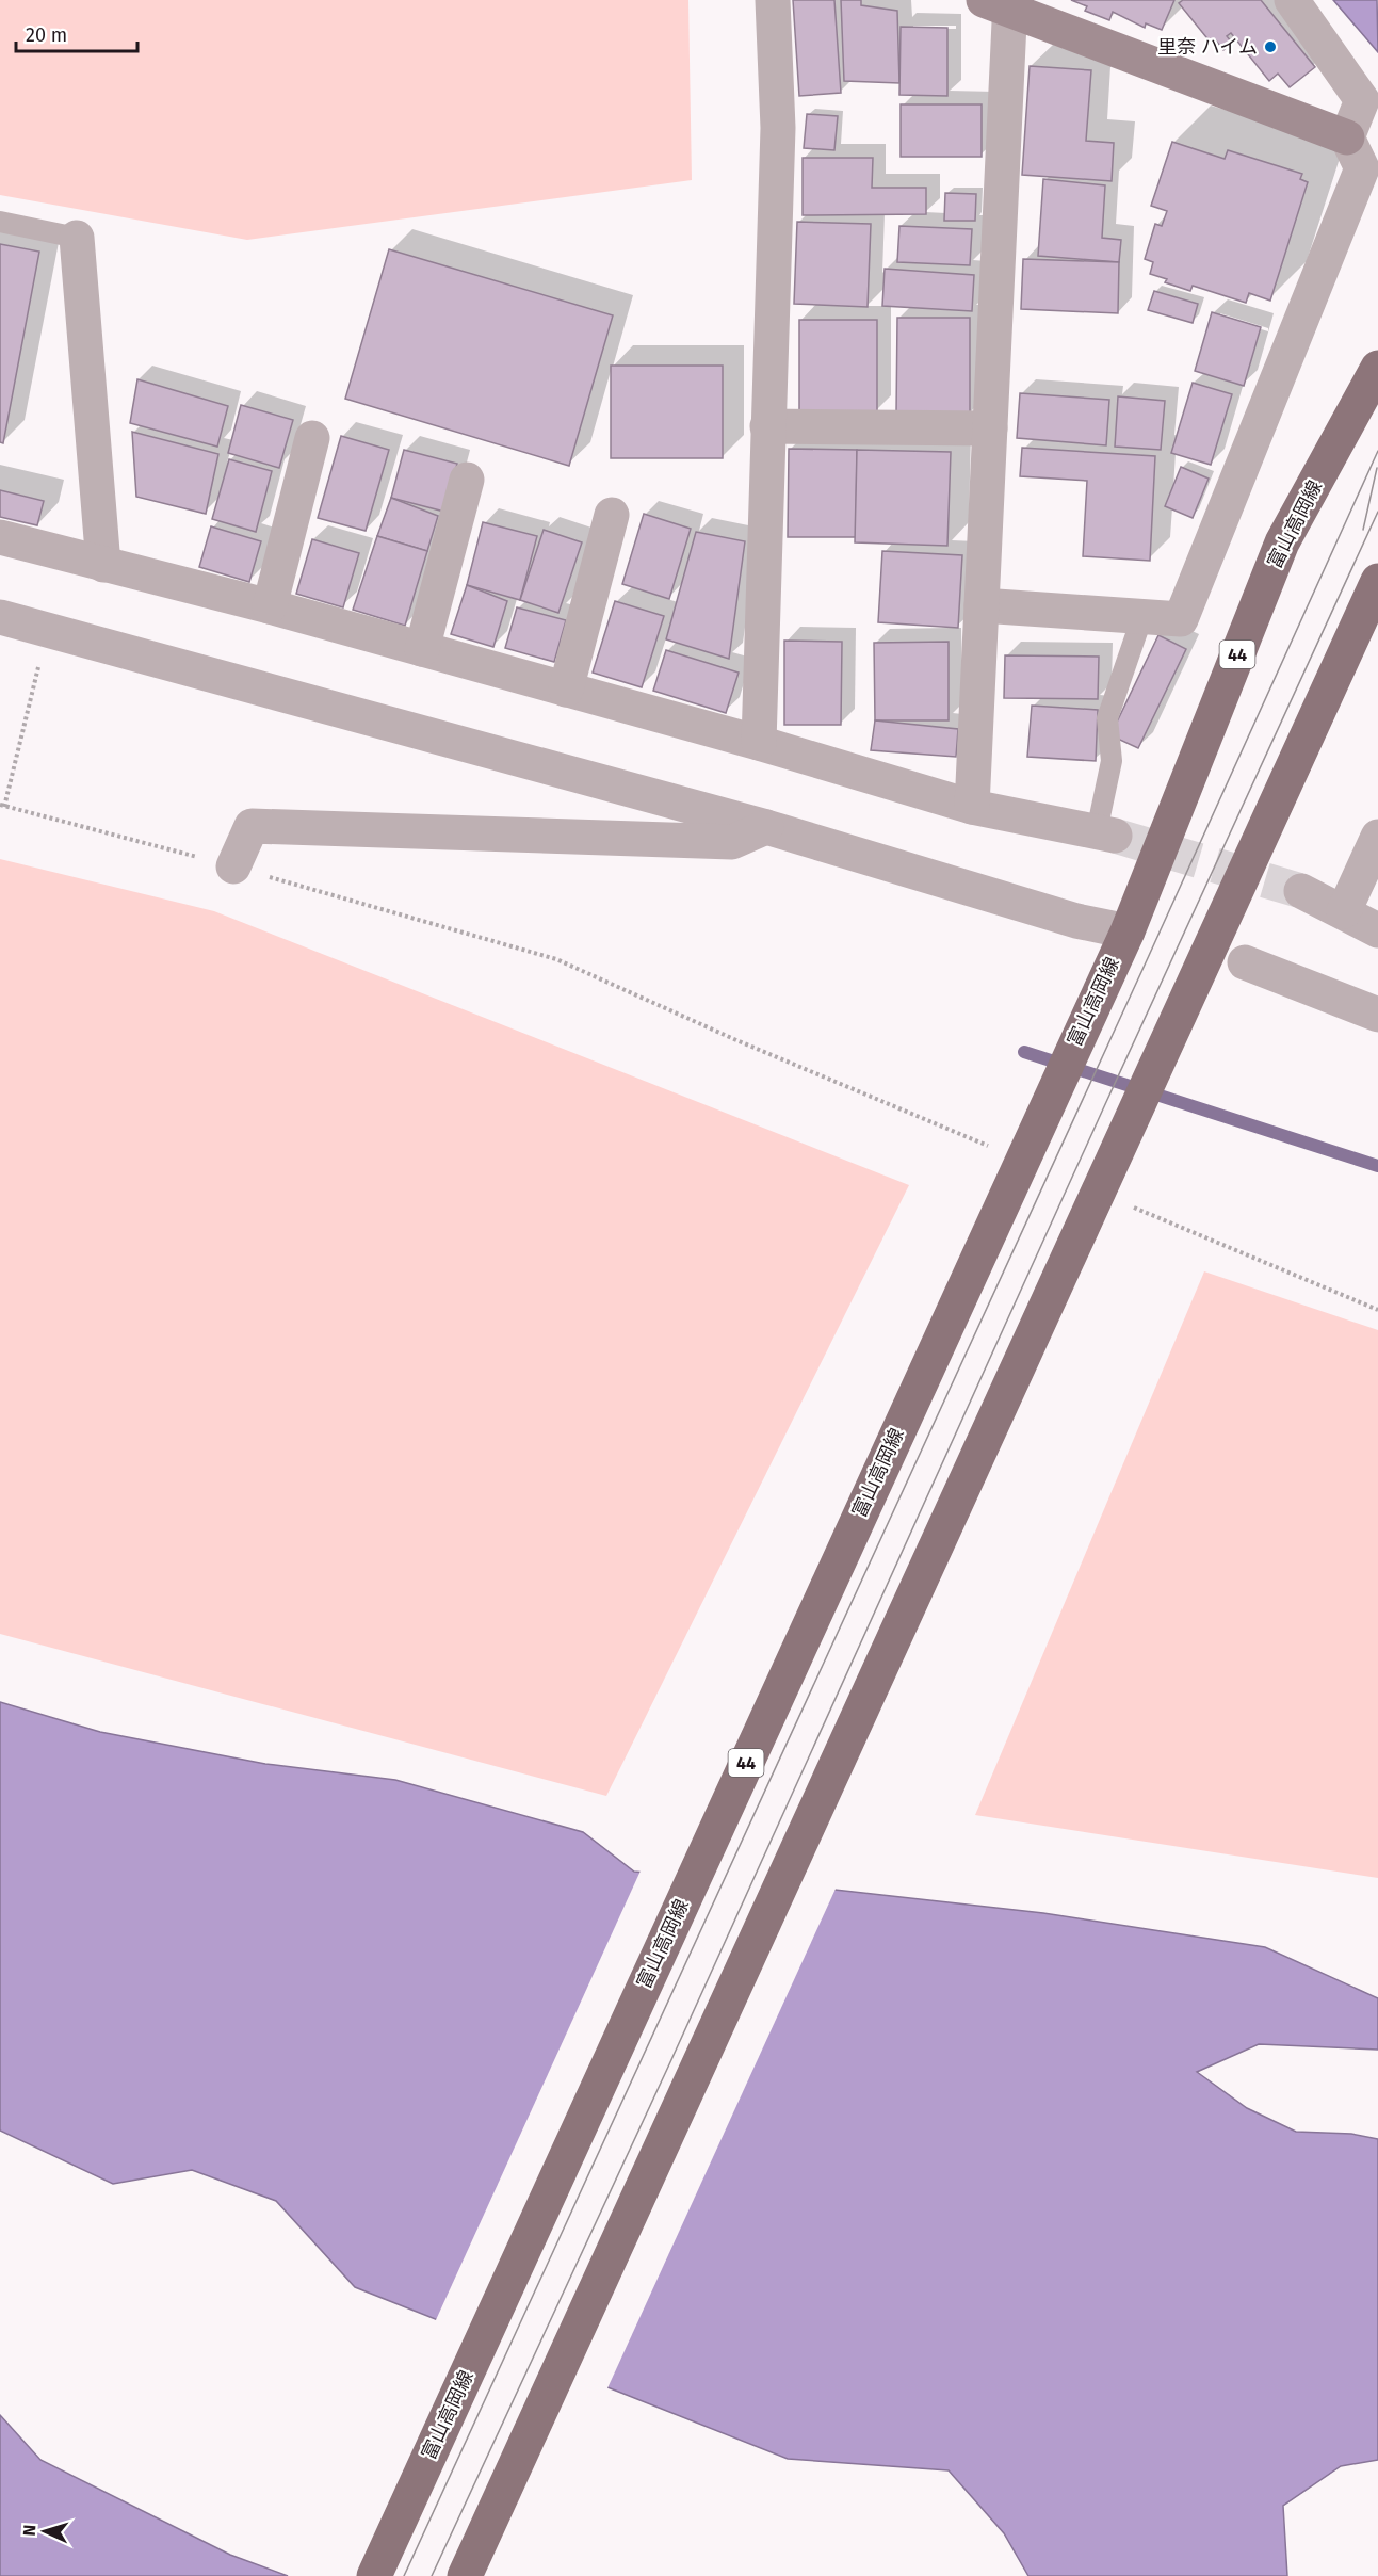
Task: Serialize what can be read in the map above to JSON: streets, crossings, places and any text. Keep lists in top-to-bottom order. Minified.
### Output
{"streets":{"main road":["富山高岡線","44"]},"places":["里奈 ハイム"],"scale_bar":"20 m","north":"left"}
